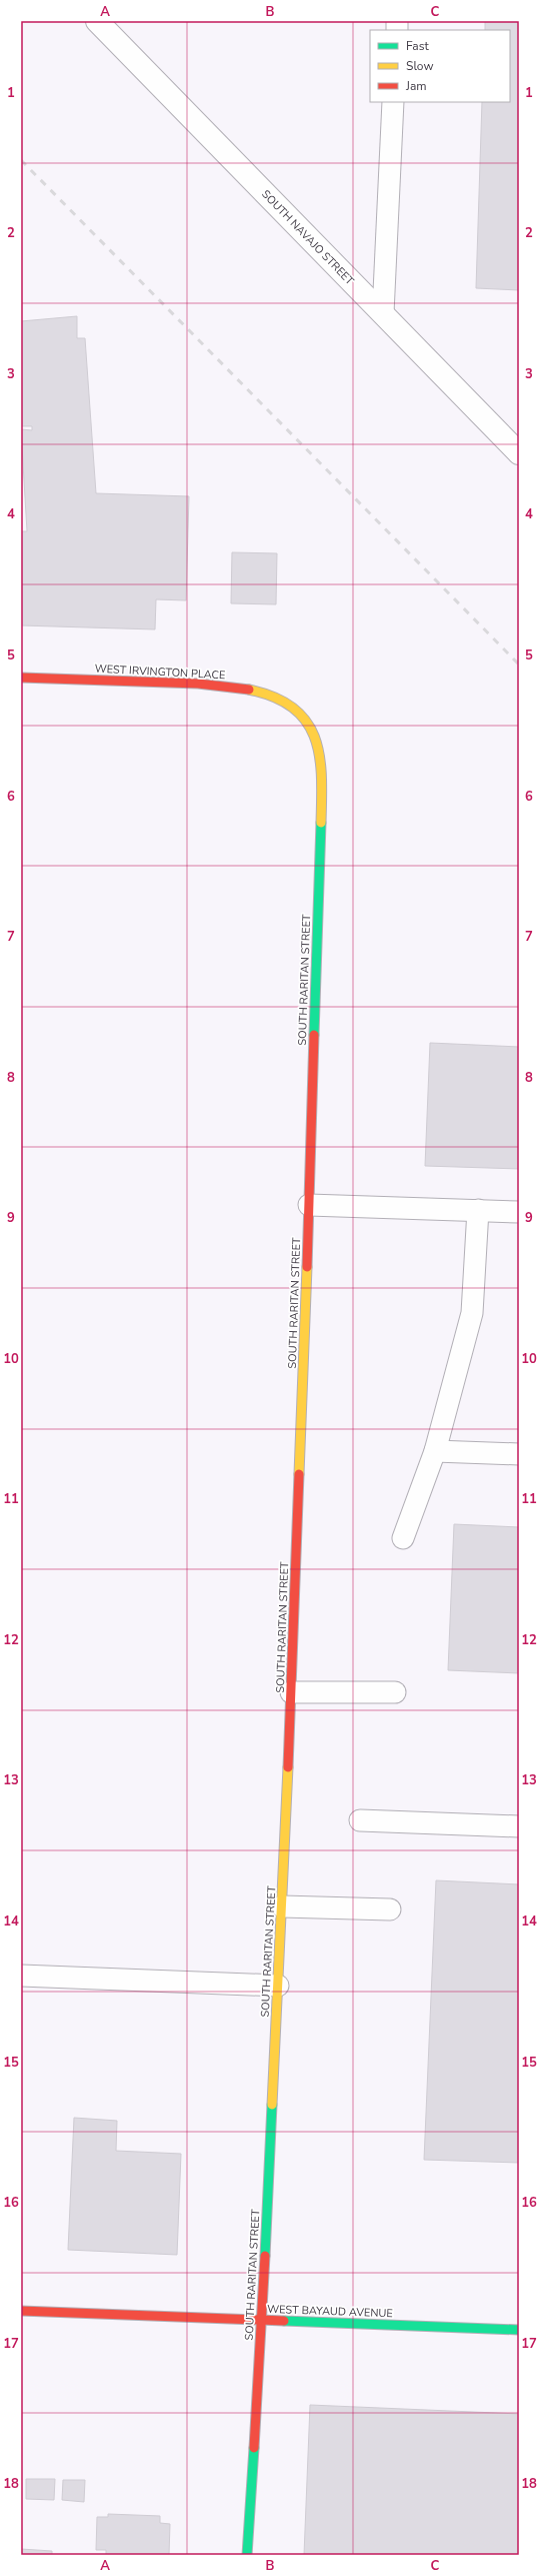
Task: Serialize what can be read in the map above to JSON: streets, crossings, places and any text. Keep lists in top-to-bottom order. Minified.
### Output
{"streets":{"street":["SOUTH NAVAJO STREET","WEST IRVINGTON PLACE","SOUTH RARITAN STREET","WEST BAYAUD AVENUE"]},"crossings":[["WEST IRVINGTON PLACE","SOUTH RARITAN STREET"],["SOUTH RARITAN STREET","WEST BAYAUD AVENUE"]],"legend":["Fast","Slow","Jam"],"grid":{"columns":["A","B","C"],"rows":["1","2","3","4","5","6","7","8","9","10","11","12","13","14","15","16","17","18"]}}
